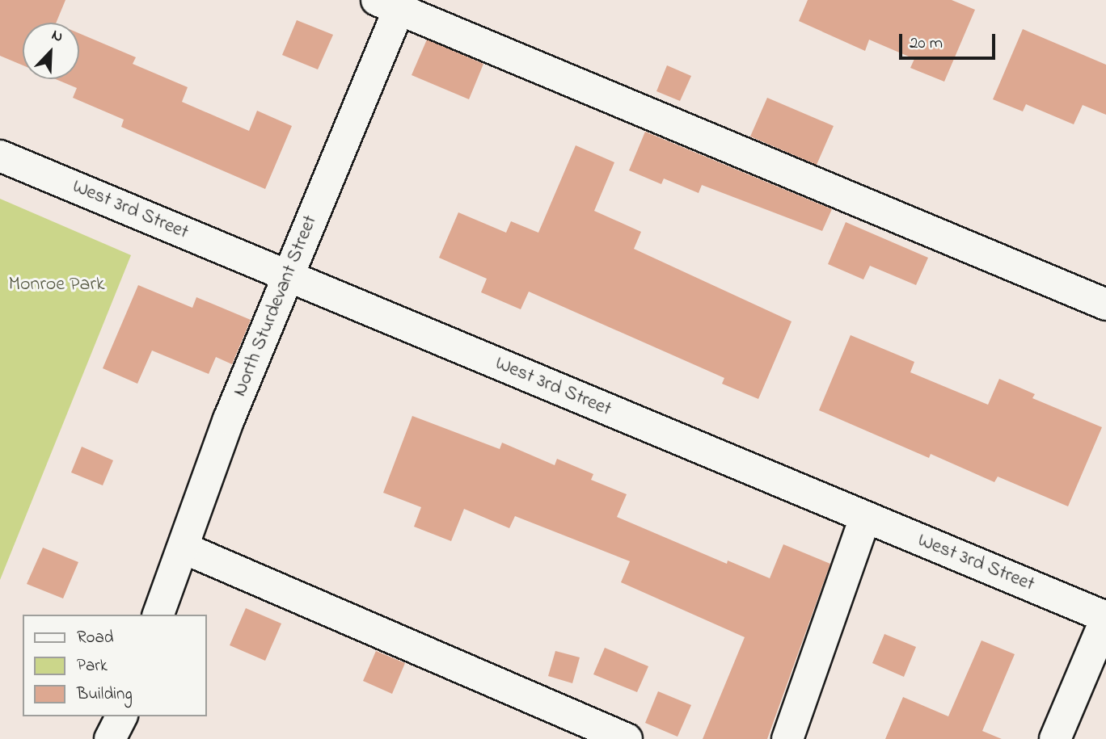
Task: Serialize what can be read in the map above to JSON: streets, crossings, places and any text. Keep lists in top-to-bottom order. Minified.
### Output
{"streets":{"main road":["West 3rd Street","North Sturdevant Street"]},"crossings":[["West 3rd Street","North Sturdevant Street"]],"parks":["Monroe Park"],"legend":["Road","Park","Building"],"scale_bar":"20 m","north":"top right"}
